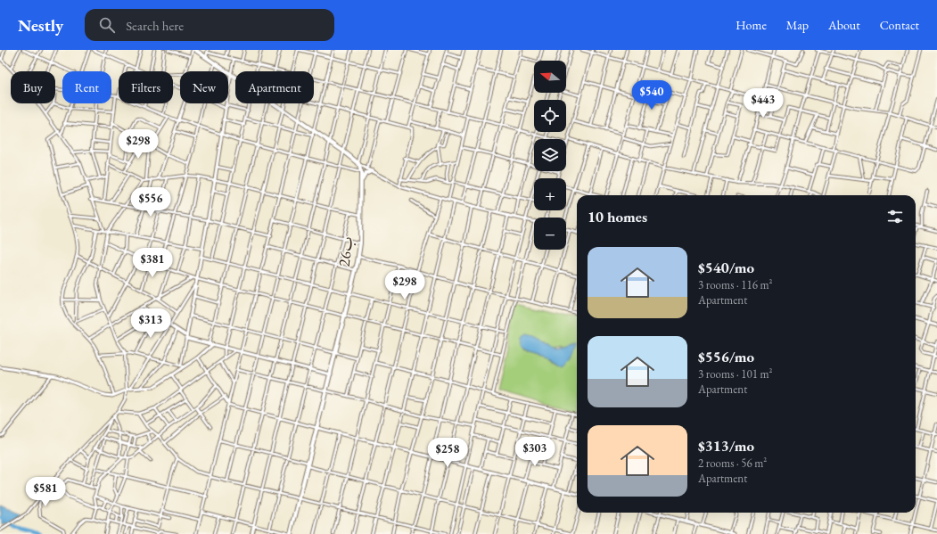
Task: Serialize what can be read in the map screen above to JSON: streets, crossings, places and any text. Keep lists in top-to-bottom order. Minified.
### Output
{"streets":{"highway":["26ب"]},"north":"left","page":{"header":"Nestly","search":"Search here","nav":["Home","Map","About","Contact"],"map_buttons":["+","−"],"chip":["Buy","Rent","Filters","New","Apartment"],"price":["$540","$443","$298","$556","$381","$298","$313","$303","$258","$581"],"heading":"10 homes","list":[{"name":"$540/mo","note":"3 rooms · 116 m² · Apartment"},{"name":"$556/mo","note":"3 rooms · 101 m² · Apartment"},{"name":"$313/mo","note":"2 rooms · 56 m² · Apartment"}]}}
